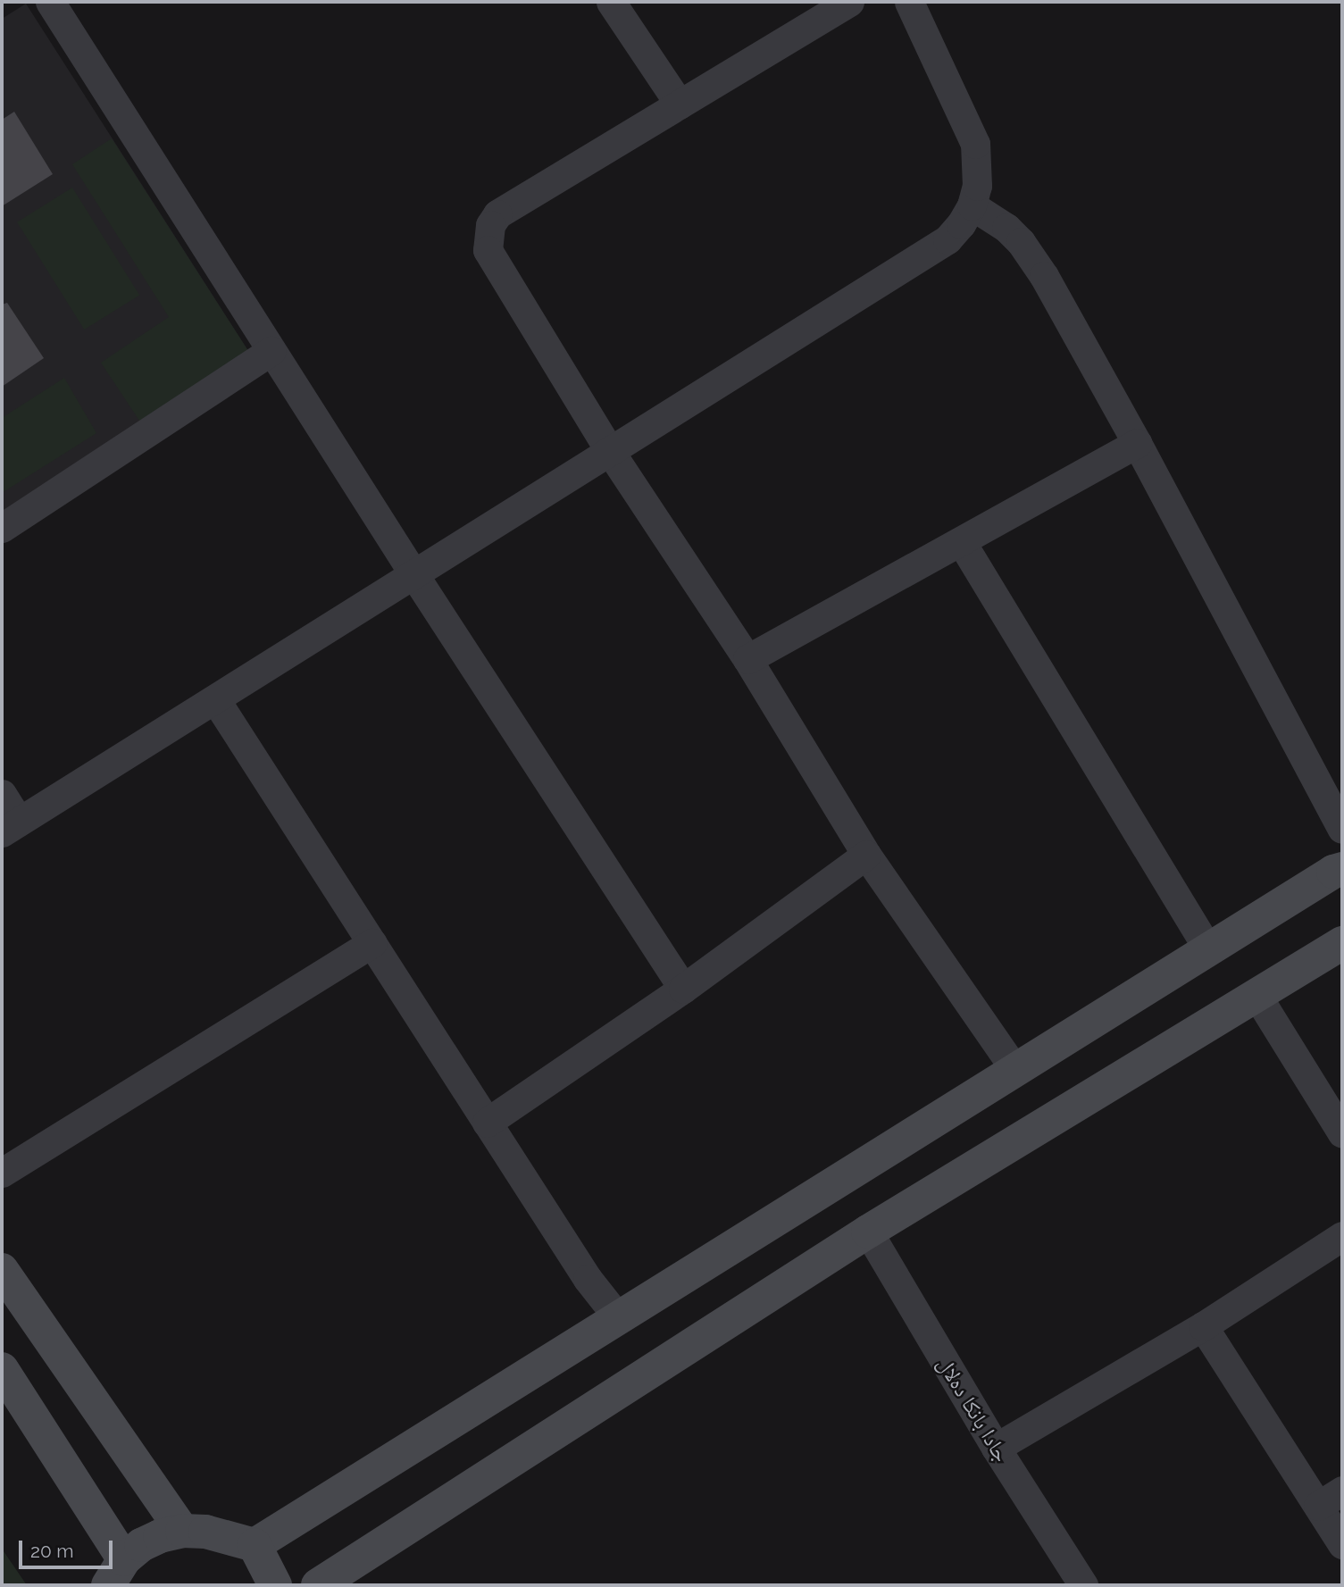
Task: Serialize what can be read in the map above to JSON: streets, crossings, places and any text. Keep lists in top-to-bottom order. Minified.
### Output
{"streets":{"street":["جادا بانكا ده‌لال"]},"scale_bar":"20 m"}
